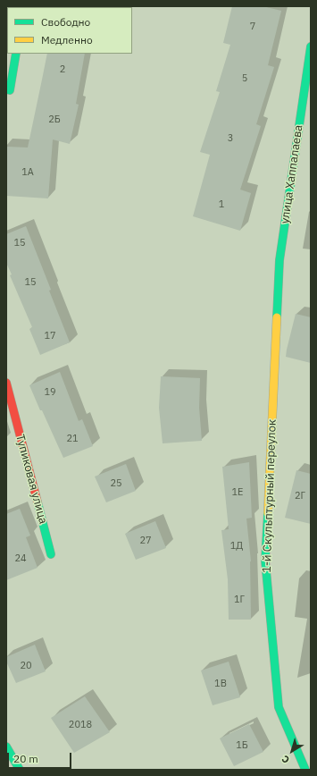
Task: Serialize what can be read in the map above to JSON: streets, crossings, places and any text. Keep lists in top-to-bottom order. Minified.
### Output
{"streets":{"street":["улица Хаппалаева","Тупиковая улица","1-й Скульптурный переулок"]},"crossings":[["улица Хаппалаева","1-й Скульптурный переулок"]],"house_numbers":["7","2","5","2Б","3","1А","1","15","15","17","19","21","25","1Е","2Г","27","1Д","24","1Г","20","1В","2018","1Б"],"legend":["Свободно","Медленно"],"scale_bar":"20 m","north":"bottom left"}
